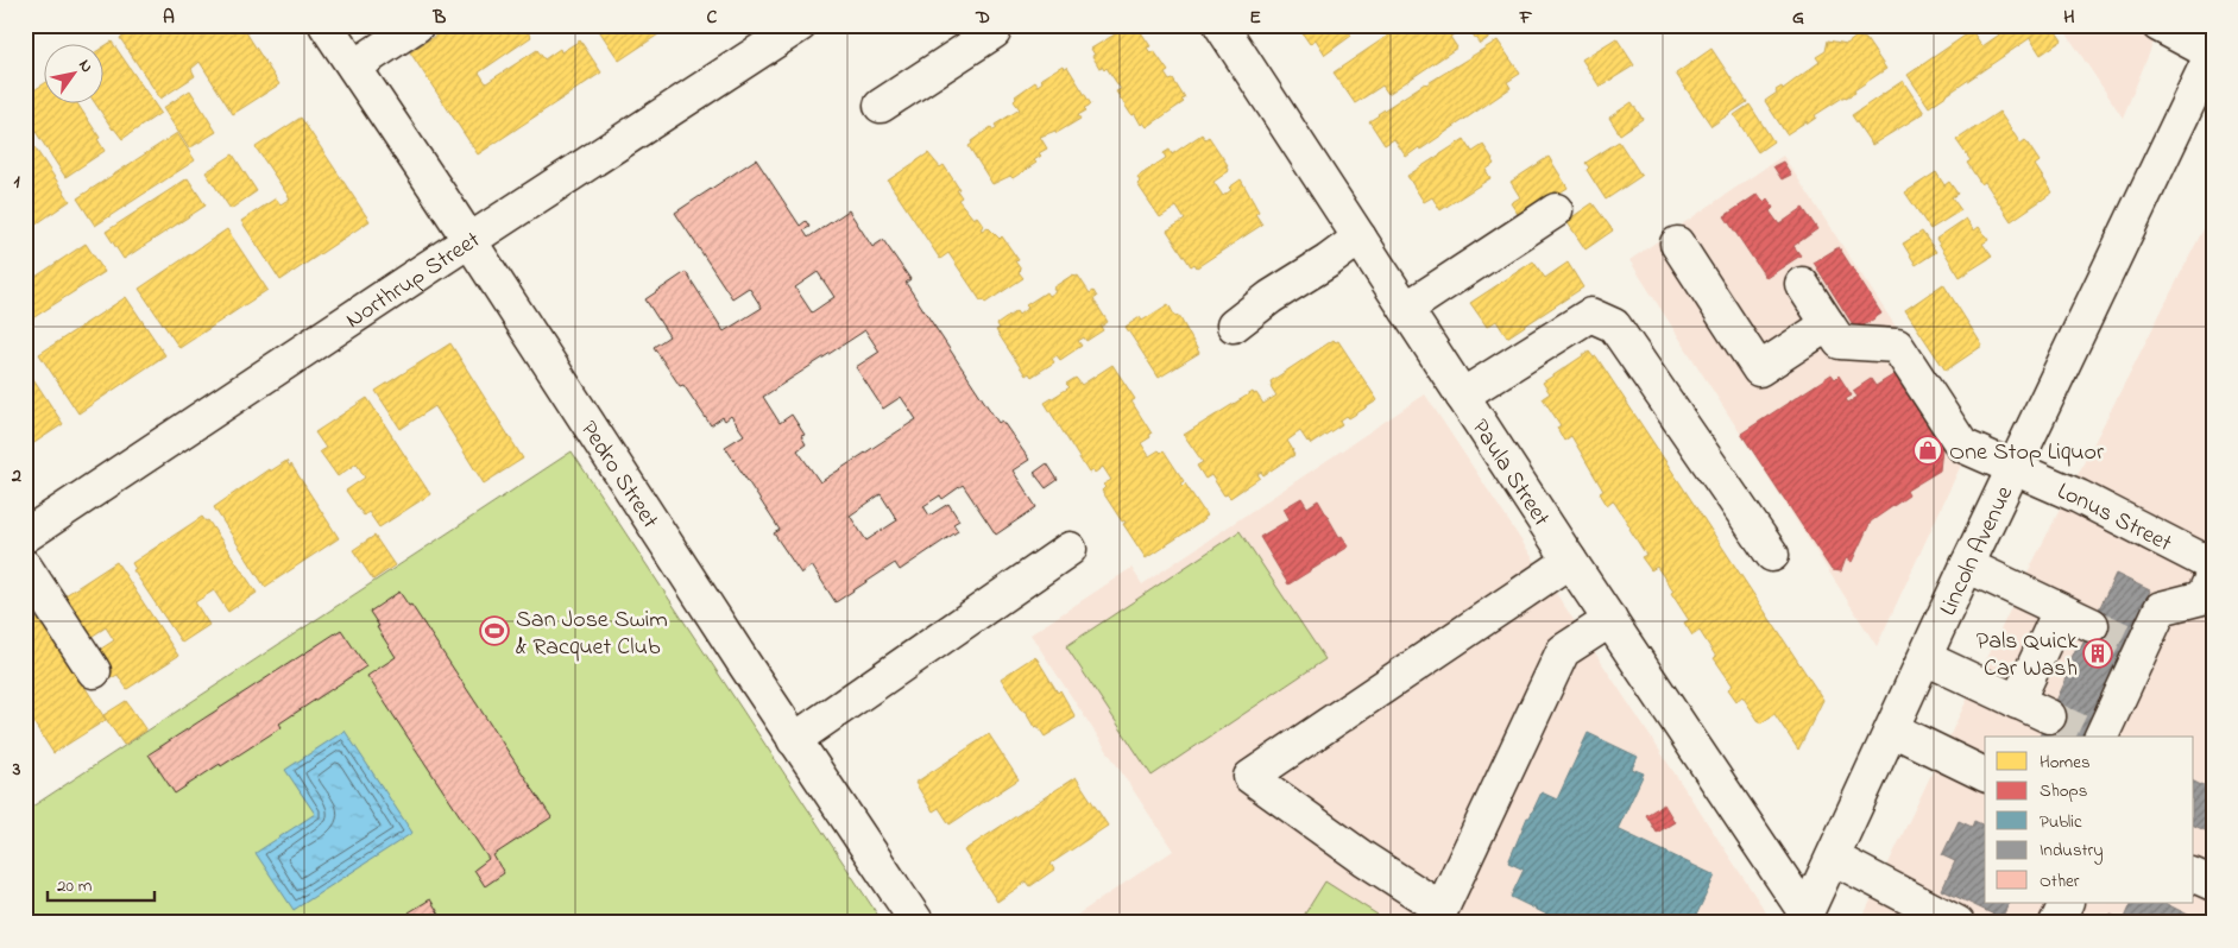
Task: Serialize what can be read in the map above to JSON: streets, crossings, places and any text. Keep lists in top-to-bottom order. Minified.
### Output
{"streets":{"street":["Northrup Street","Paula Street","Pedro Street","Lonus Street","Lincoln Avenue"]},"crossings":[["Northrup Street","Pedro Street"],["Paula Street","Lincoln Avenue"],["Lonus Street","Lincoln Avenue"]],"places":{"shop":["One Stop Liquor"],"sports":["San Jose Swim & Racquet Club"],"building":["Pals Quick Car Wash"]},"legend":["Homes","Shops","Public","Industry","Other"],"scale_bar":"20 m","north":"top right","grid":{"columns":["A","B","C","D","E","F","G","H"],"rows":["1","2","3"]}}
